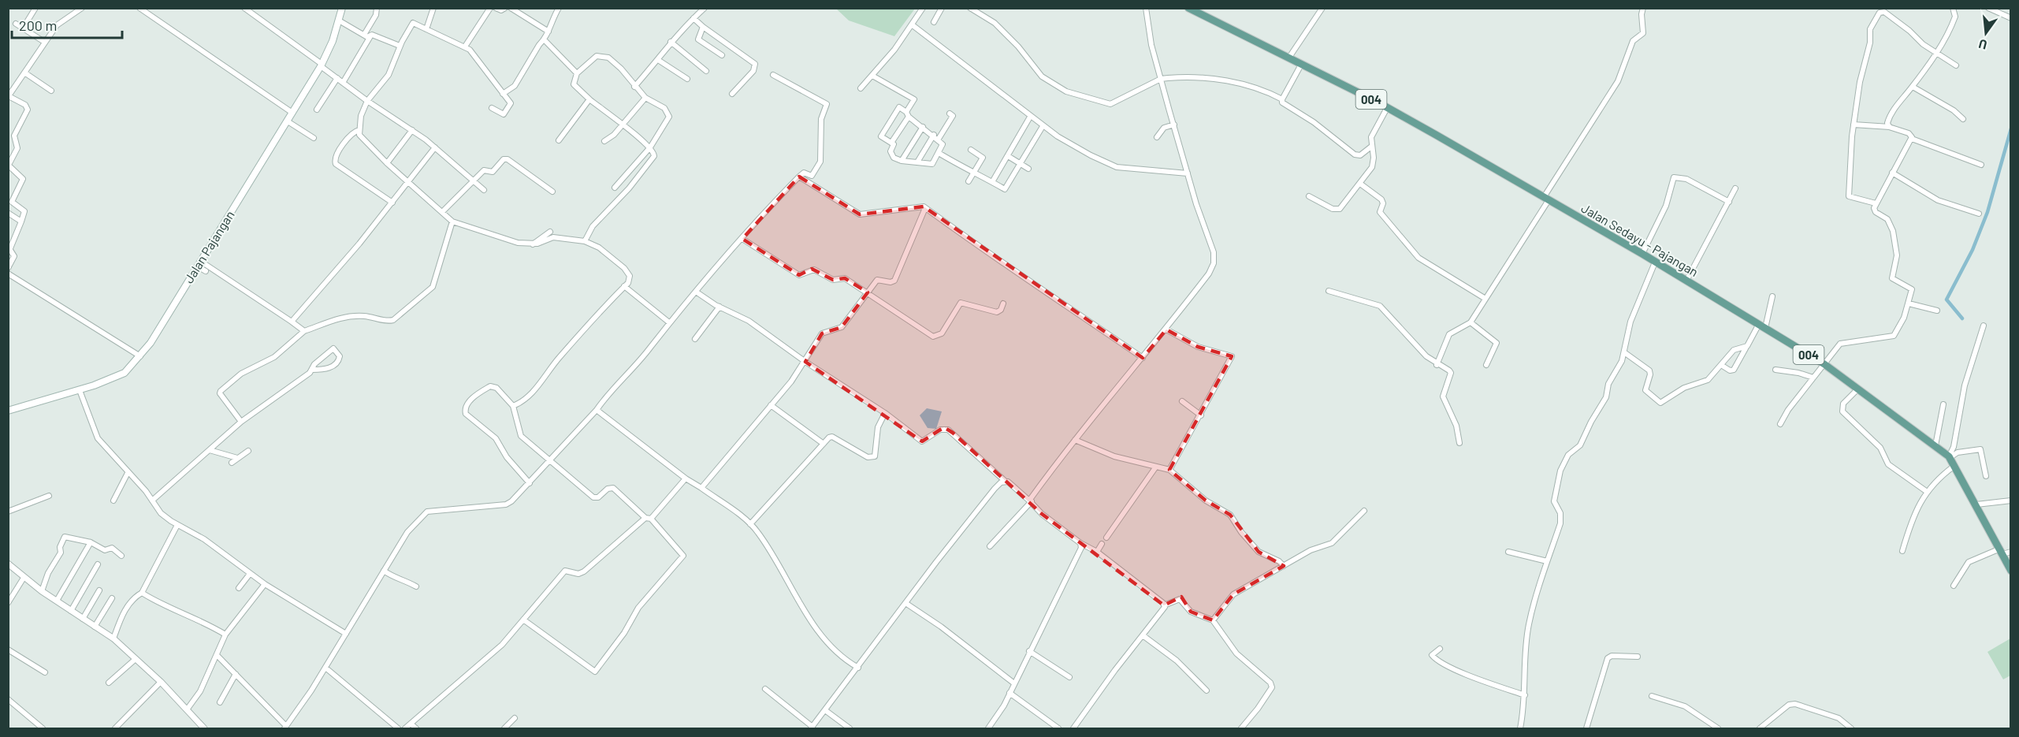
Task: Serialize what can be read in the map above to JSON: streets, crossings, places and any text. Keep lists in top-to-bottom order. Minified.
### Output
{"streets":{"main road":["004","Jalan Sedayu - Pajangan","Jalan Pajangan"]},"scale_bar":"200 m","north":"bottom"}
